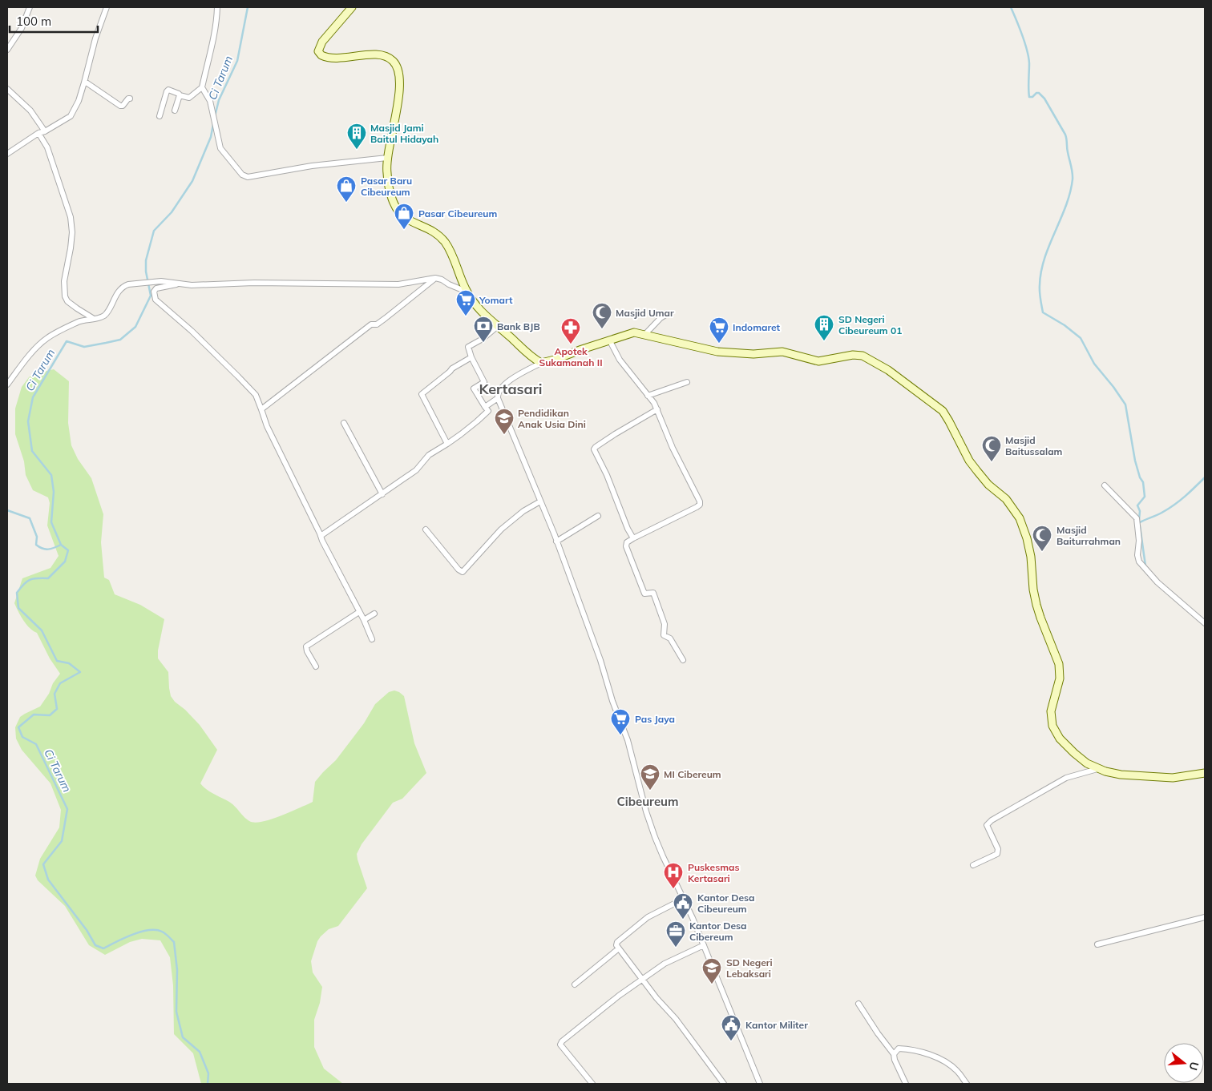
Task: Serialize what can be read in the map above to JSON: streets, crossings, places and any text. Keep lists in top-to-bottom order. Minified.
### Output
{"districts":["Kertasari","Cibeureum"],"water":["Ci Tarum"],"places":{"building":["Masjid Jami Baitul Hidayah","SD Negeri Cibeureum 01"],"shop":["Pasar Baru Cibeureum","Pasar Cibeureum"],"supermarket":["Yomart","Indomaret","Pas Jaya"],"mosque":["Masjid Umar","Masjid Baitussalam","Masjid Baiturrahman"],"bank":["Bank BJB"],"pharmacy":["Apotek Sukamanah II"],"school or university":["Pendidikan Anak Usia Dini","MI Cibereum","SD Negeri Lebaksari"],"hospital":["Puskesmas Kertasari"],"public building":["Kantor Desa Cibeureum","Kantor Militer"],"office":["Kantor Desa Cibereum"]},"scale_bar":"100 m","north":"right"}
